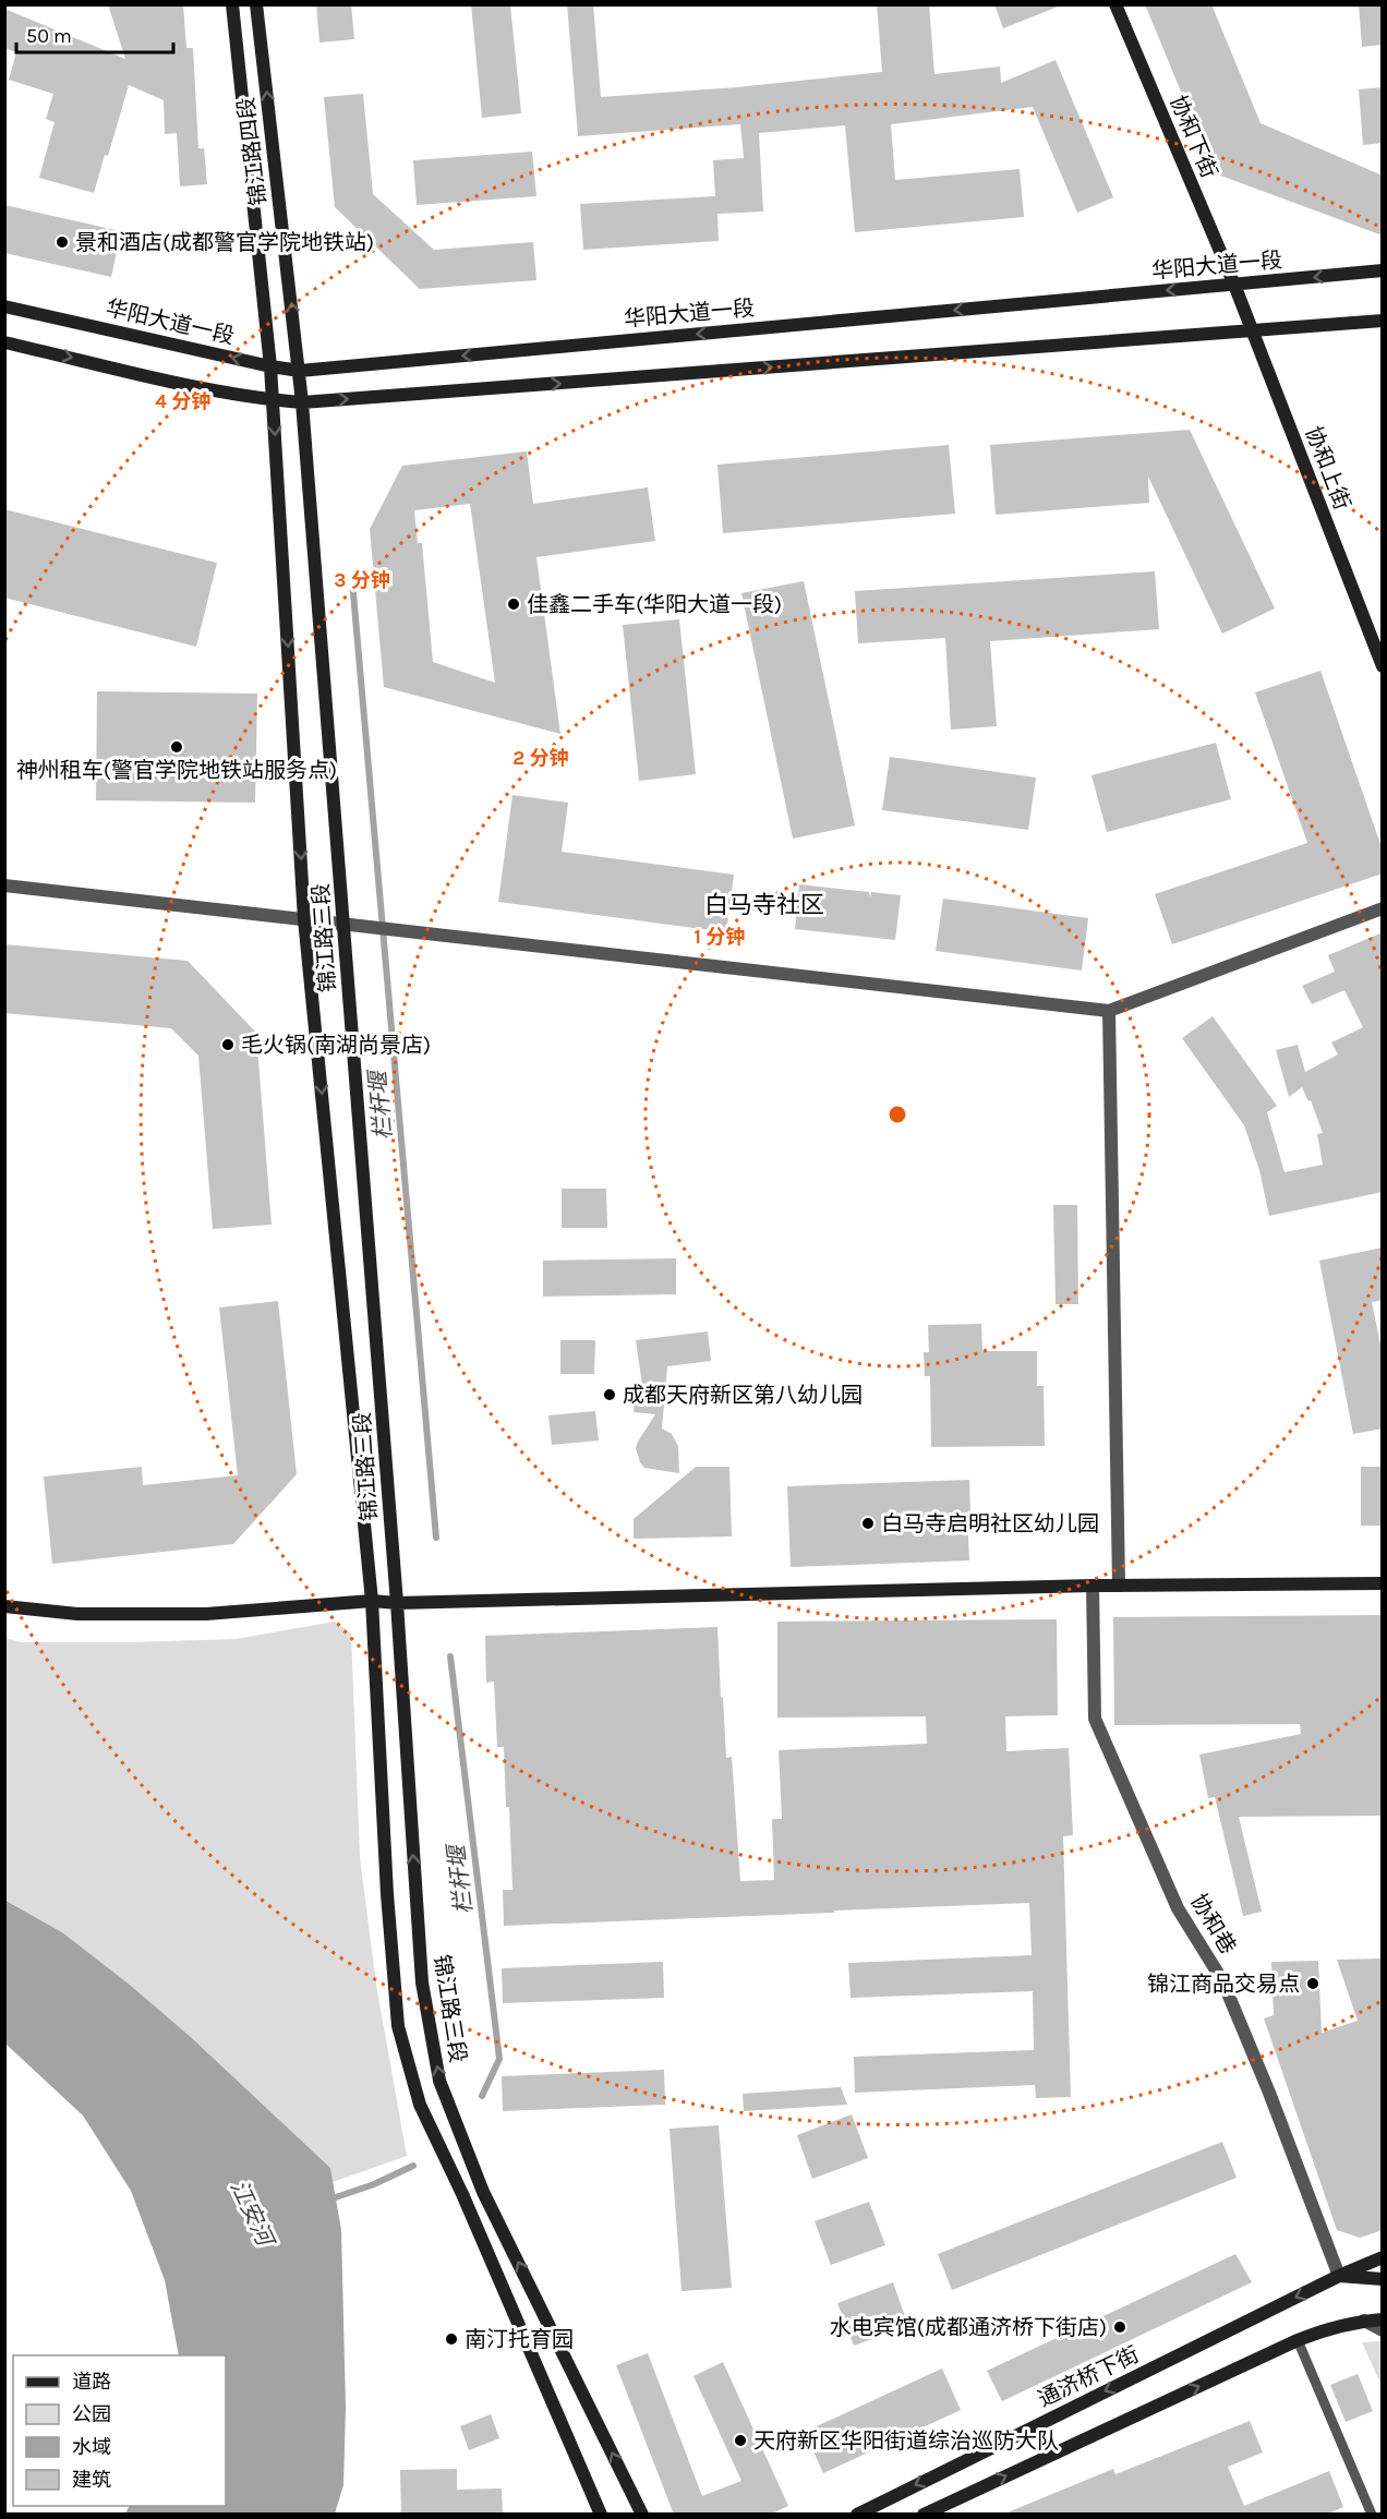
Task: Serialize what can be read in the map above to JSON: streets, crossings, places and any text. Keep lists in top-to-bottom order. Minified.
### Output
{"streets":{"main road":["协和下街","锦江路四段","华阳大道一段","协和上街","锦江路三段","通济桥下街"],"street":["协和巷"]},"crossings":[["协和下街","华阳大道一段"],["协和下街","协和上街"],["锦江路四段","华阳大道一段"],["锦江路四段","锦江路三段"],["华阳大道一段","协和上街"],["华阳大道一段","锦江路三段"],["协和巷","通济桥下街"]],"districts":["白马寺社区"],"water":["栏杆堰","江安河"],"places":["景和酒店(成都警官学院地铁站)","佳鑫二手车(华阳大道一段)","神州租车(警官学院地铁站服务点)","毛火锅(南湖尚景店)","成都天府新区第八幼儿园","白马寺启明社区幼儿园","锦江商品交易点","水电宾馆(成都通济桥下街店)","南汀托育园","天府新区华阳街道综治巡防大队"],"legend":["道路","公园","水域","建筑"],"scale_bar":"50 m","rings":["4 分钟","3 分钟","2 分钟","1 分钟"]}
